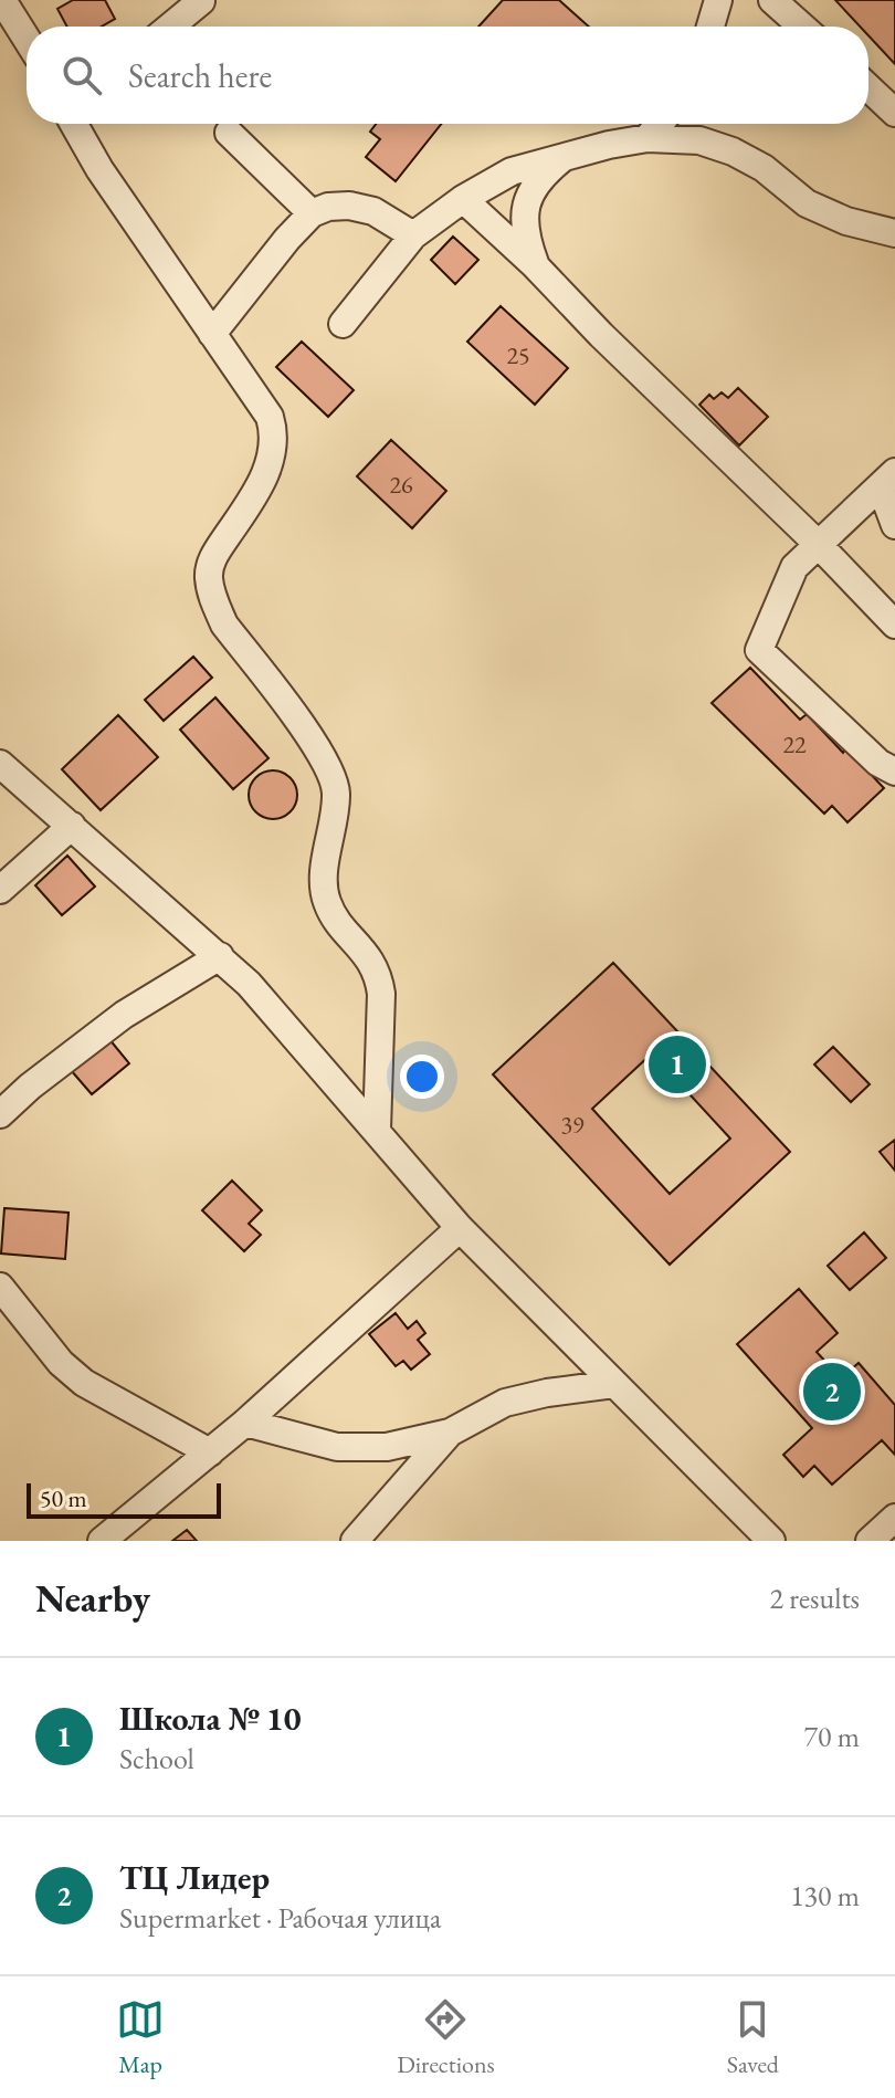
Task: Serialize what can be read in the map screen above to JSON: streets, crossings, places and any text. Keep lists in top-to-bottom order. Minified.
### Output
{"house_numbers":["25","26","22","39"],"scale_bar":"50 m","page":{"search":"Search here","pins":["1","2"],"scale":"50 m","heading":["Nearby","2 results"],"list":[{"mark":"1","name":"Школа № 10","note":"School","value":"70 m"},{"mark":"2","name":"ТЦ Лидер","note":"Supermarket · Рабочая улица","value":"130 m"}],"nav":["Map","Directions","Saved"]}}
